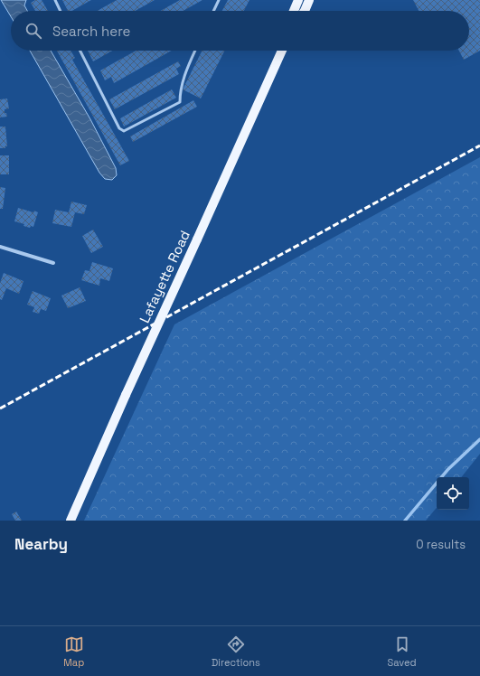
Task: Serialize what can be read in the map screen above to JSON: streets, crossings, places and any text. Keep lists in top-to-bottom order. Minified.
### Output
{"streets":{"main road":["Lafayette Road"]},"page":{"search":"Search here","heading":["Nearby","0 results"],"nav":["Map","Directions","Saved"]}}
